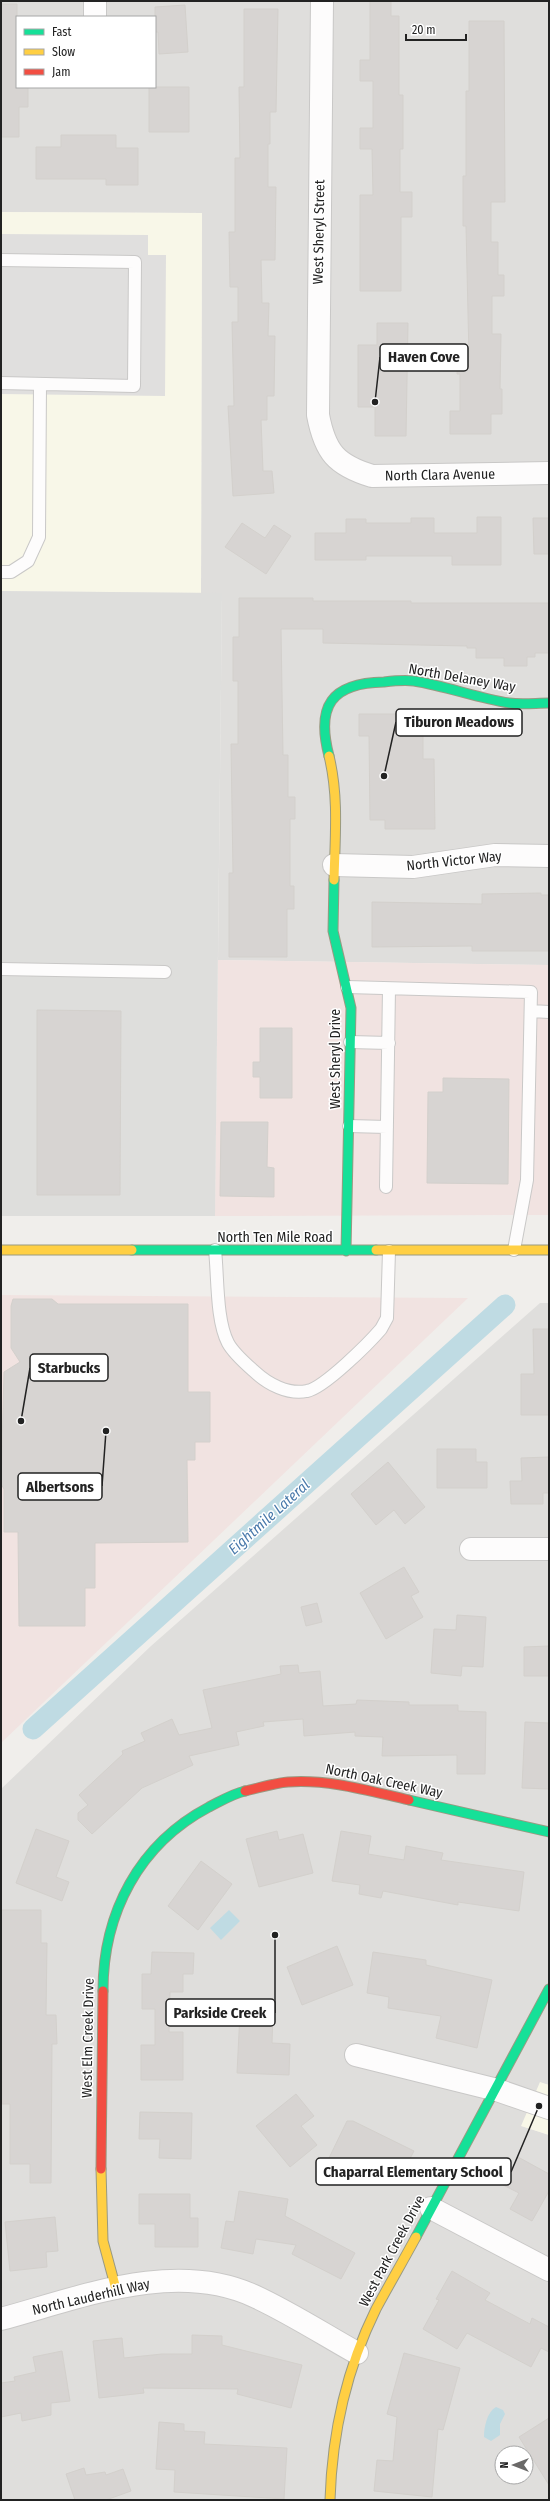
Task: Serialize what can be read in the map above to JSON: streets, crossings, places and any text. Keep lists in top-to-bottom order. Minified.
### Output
{"streets":{"street":["West Sheryl Street","North Clara Avenue","North Delaney Way","North Victor Way","West Sheryl Drive","North Ten Mile Road","North Oak Creek Way","West Elm Creek Drive","West Park Creek Drive","North Lauderhill Way"]},"crossings":[["West Sheryl Street","North Clara Avenue"],["North Delaney Way","West Sheryl Drive"],["North Victor Way","West Sheryl Drive"],["West Sheryl Drive","North Ten Mile Road"],["North Oak Creek Way","West Elm Creek Drive"],["West Elm Creek Drive","North Lauderhill Way"],["West Park Creek Drive","North Lauderhill Way"]],"water":["Eightmile Lateral"],"places":["Haven Cove","Tiburon Meadows","Starbucks","Albertsons","Parkside Creek","Chaparral Elementary School"],"legend":["Fast","Slow","Jam"],"scale_bar":"20 m","north":"left"}
